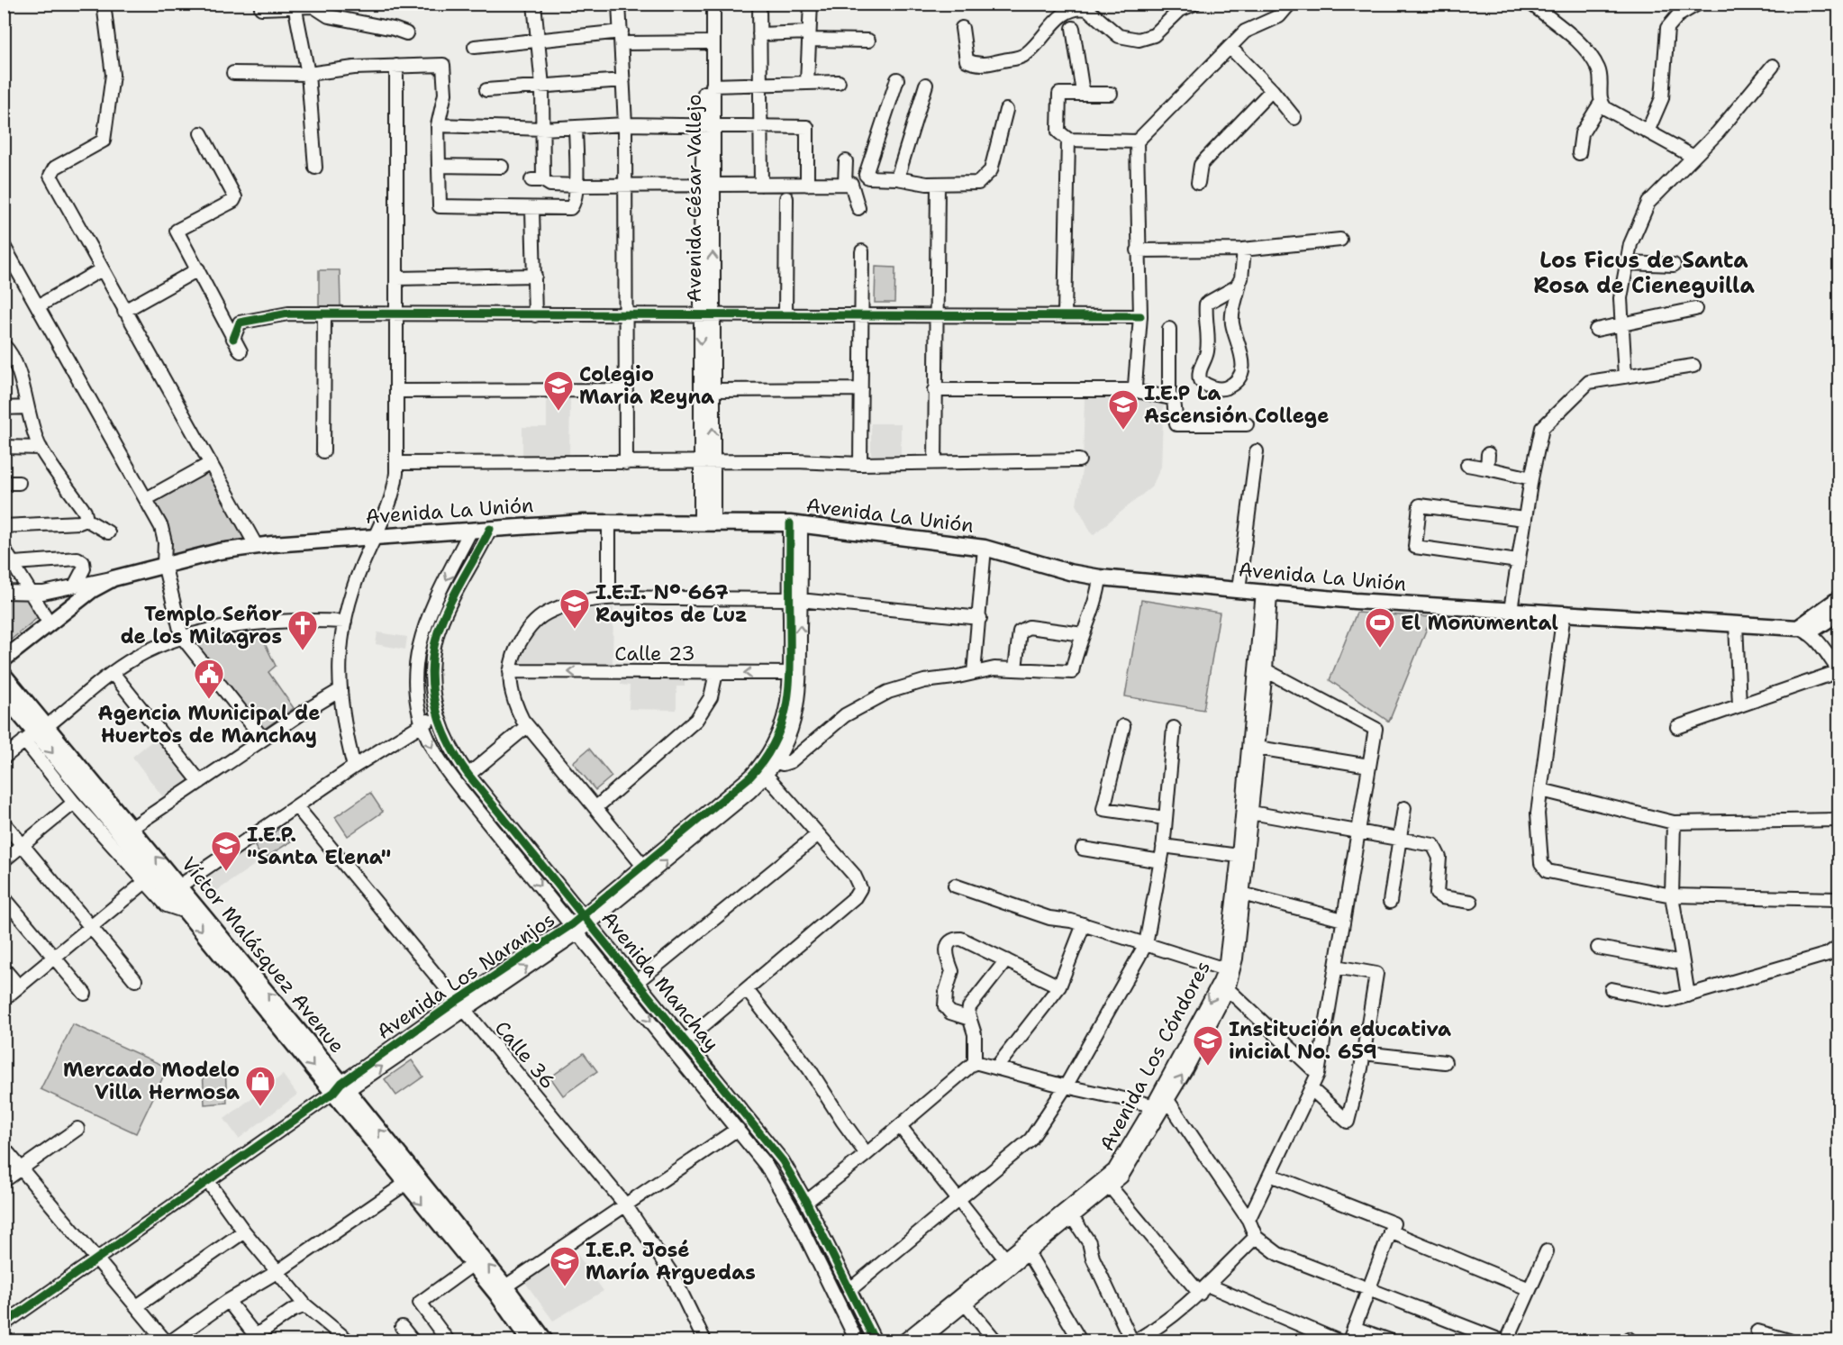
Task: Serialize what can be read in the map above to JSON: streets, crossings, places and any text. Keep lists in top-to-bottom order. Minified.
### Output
{"streets":{"main road":["Avenida La Unión","Víctor Malásquez Avenue"],"street":["Avenida César Vallejo","Calle 23","Avenida Los Naranjos","Avenida Manchay","Calle 36","Avenida Los Cóndores"]},"crossings":[["Avenida César Vallejo","Avenida La Unión"],["Avenida La Unión","Avenida Los Naranjos"],["Avenida La Unión","Avenida Manchay"],["Avenida La Unión","Avenida Los Cóndores"],["Calle 23","Avenida Los Naranjos"],["Víctor Malásquez Avenue","Avenida Los Naranjos"],["Avenida Los Naranjos","Avenida Manchay"],["Avenida Los Naranjos","Calle 36"]],"districts":["Los Ficus de Santa Rosa de Cieneguilla"],"places":{"school or university":["Colegio Maria Reyna","I.E.P La Ascensión College","I.E.I. N° 667 Rayitos de Luz","I.E.P. \"Santa Elena\"","Institución educativa inicial No. 659","I.E.P. José María Arguedas"],"sports":["El Monumental"],"church":["Templo Señor de los Milagros"],"public building":["Agencia Municipal de Huertos de Manchay"],"shop":["Mercado Modelo Villa Hermosa"]}}
